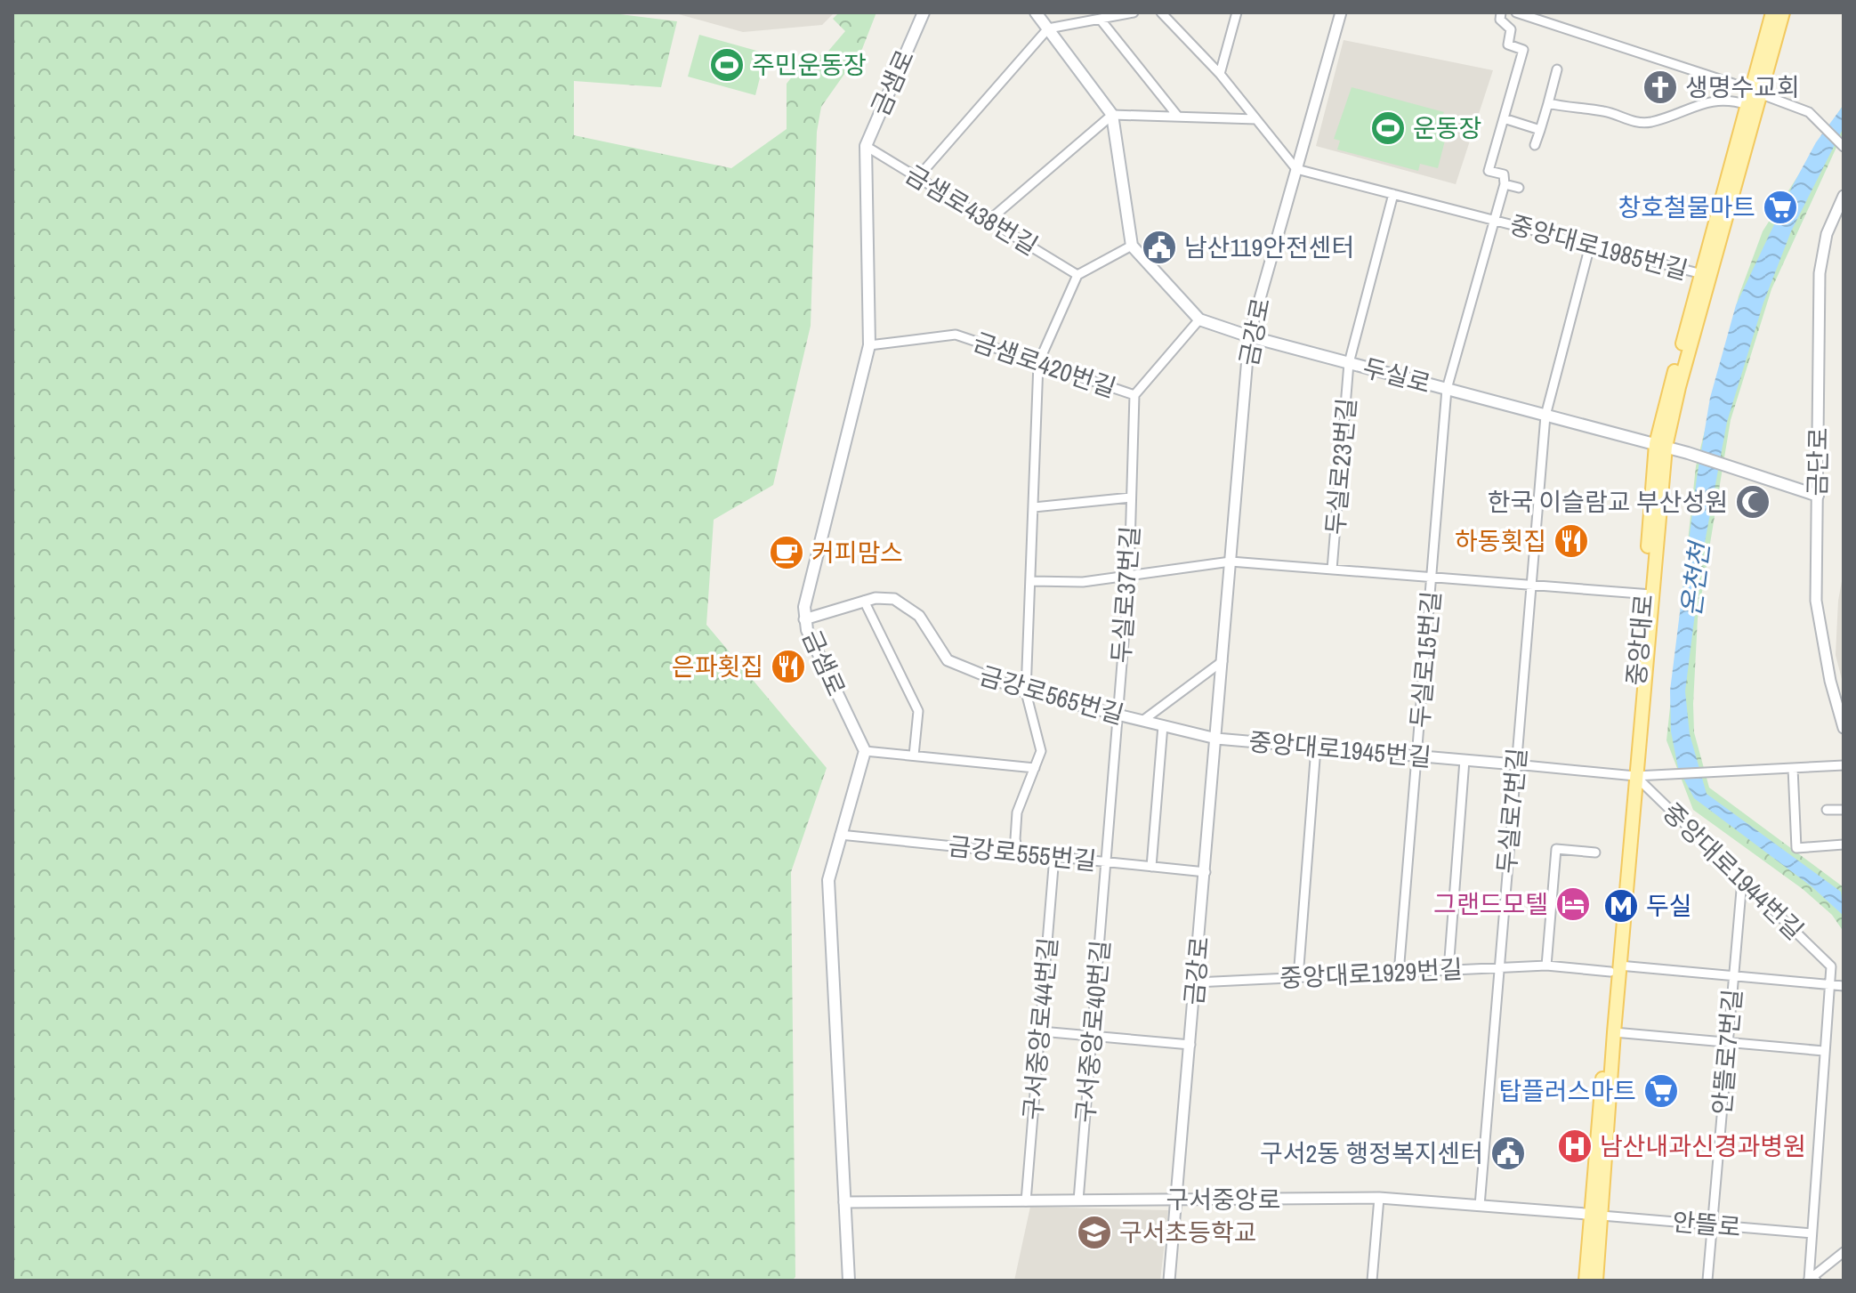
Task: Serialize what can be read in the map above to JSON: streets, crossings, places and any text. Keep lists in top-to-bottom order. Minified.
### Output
{"streets":{"main road":["금샘로","두실로","중앙대로"],"street":["금샘로438번길","중앙대로1985번길","금강로","금샘로420번길","금단로","두실로23번길","두실로37번길","두실로15번길","금강로565번길","중앙대로1945번길","두실로7번길","금강로555번길","중앙대로1944번길","중앙대로1929번길","구서중앙로44번길","구서중앙로40번길","안뜰로7번길","구서중앙로","안뜰로"]},"crossings":[["금샘로","금샘로438번길"],["금샘로","금샘로420번길"],["금샘로","금강로565번길"],["중앙대로1985번길","금강로"],["중앙대로1985번길","두실로23번길"],["중앙대로1985번길","중앙대로"],["중앙대로1985번길","두실로15번길"],["중앙대로1985번길","두실로7번길"],["금강로","두실로"],["금강로","금강로565번길"],["금강로","중앙대로1945번길"],["금강로","금강로555번길"],["금강로","중앙대로1929번길"],["금강로","구서중앙로"],["금샘로420번길","두실로37번길"],["두실로","금단로"],["두실로","두실로23번길"],["두실로","중앙대로"],["두실로","두실로15번길"],["두실로","두실로7번길"],["두실로37번길","금강로565번길"],["두실로37번길","금강로555번길"],["두실로37번길","구서중앙로40번길"],["중앙대로","중앙대로1945번길"],["중앙대로","중앙대로1944번길"],["중앙대로","중앙대로1929번길"],["중앙대로","구서중앙로"],["중앙대로","안뜰로"],["두실로15번길","중앙대로1945번길"],["두실로15번길","중앙대로1929번길"],["금강로565번길","중앙대로1945번길"],["중앙대로1945번길","두실로7번길"],["중앙대로1945번길","중앙대로1944번길"],["중앙대로1945번길","중앙대로1929번길"],["두실로7번길","중앙대로1929번길"],["두실로7번길","구서중앙로"],["금강로555번길","구서중앙로44번길"],["금강로555번길","구서중앙로40번길"],["중앙대로1944번길","중앙대로1929번길"],["중앙대로1944번길","안뜰로7번길"],["중앙대로1929번길","안뜰로7번길"],["구서중앙로44번길","구서중앙로"],["구서중앙로40번길","구서중앙로"],["안뜰로7번길","안뜰로"],["구서중앙로","안뜰로"]],"water":["온천천"],"places":{"sports":["주민운동장","운동장"],"church":["생명수교회"],"supermarket":["창호철물마트","탑플러스마트"],"public building":["남산119안전센터","구서2동 행정복지센터"],"mosque":["한국 이슬람교 부산성원"],"restaurant":["하동횟집","은파횟집"],"cafe":["커피맘스"],"hotel":["그랜드모텔"],"metro station":["두실"],"hospital":["남산내과신경과병원"],"school or university":["구서초등학교"]}}
